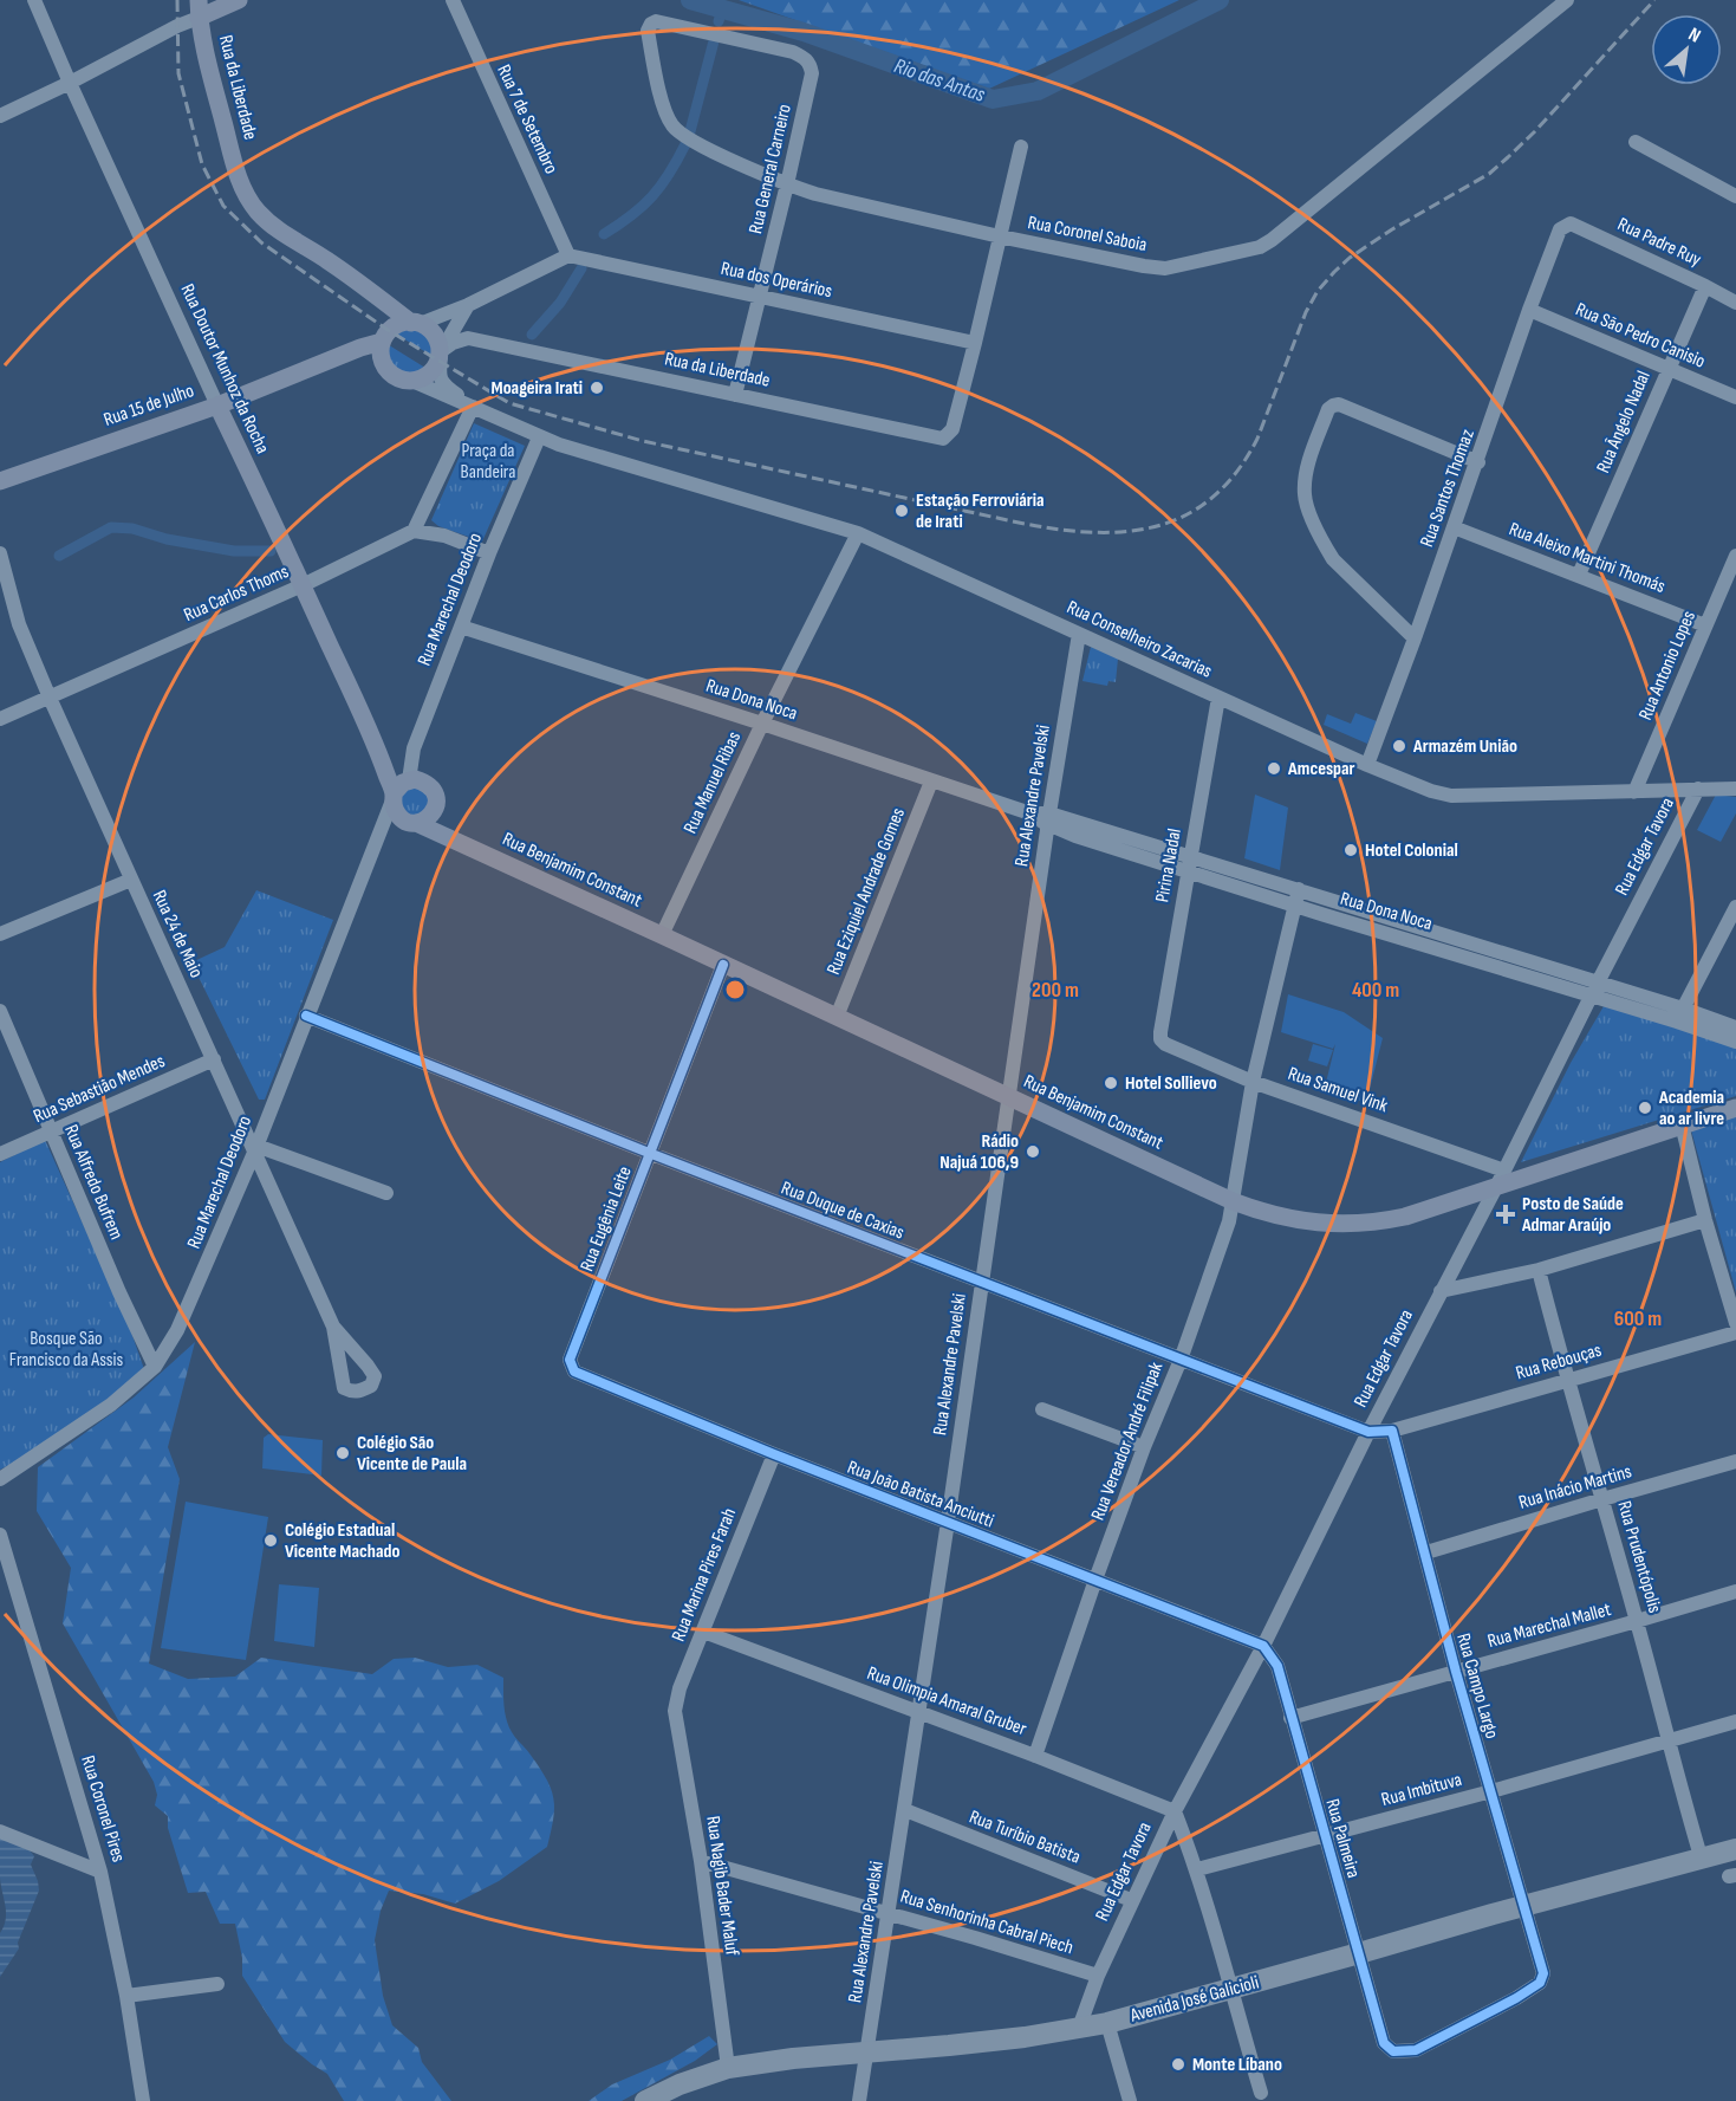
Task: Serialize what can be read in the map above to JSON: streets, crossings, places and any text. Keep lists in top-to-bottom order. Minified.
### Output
{"streets":{"highway":["Avenida José Galicioli"],"main road":["Rua da Liberdade","Rua Doutor Munhoz da Rocha","Rua 15 de Julho","Rua Benjamim Constant"],"street":["Rua 7 de Setembro","Rua General Carneiro","Rua Coronel Saboia","Rua Padre Ruy","Rua dos Operários","Rua São Pedro Canisio","Rua Ângelo Nadal","Rua Santos Thomaz","Rua Aleixo Martini Thomás","Rua Carlos Thoms","Rua Marechal Deodoro","Rua Conselheiro Zacarias","Rua Antonio Lopes","Rua Dona Noca","Rua Manuel Ribas","Rua Alexandre Pavelski","Rua Edgar Tavora","Pirina Nadal","Rua Eziquiel Andrade Gomes","Rua 24 de Maio","Rua Sebastião Mendes","Rua Samuel Vink","Rua Alfredo Bufrem","Rua Duque de Caxias","Rua Eugênia Leite","Rua Rebouças","Rua Vereador André Filipak","Rua Inácio Martins","Rua João Batista Anciutti","Rua Prudentópolis","Rua Marina Pires Farah","Rua Marechal Mallet","Rua Campo Largo","Rua Olimpia Amaral Gruber","Rua Imbituva","Rua Coronel Pires","Rua Turíbio Batista","Rua Palmeira","Rua Nagib Bader Maluf","Rua Senhorinha Cabral Piech"]},"crossings":[["Rua da Liberdade","Rua General Carneiro"],["Rua da Liberdade","Rua dos Operários"],["Rua da Liberdade","Rua 15 de Julho"],["Rua 7 de Setembro","Rua dos Operários"],["Rua General Carneiro","Rua Coronel Saboia"],["Rua General Carneiro","Rua dos Operários"],["Rua Padre Ruy","Rua Ângelo Nadal"],["Rua Padre Ruy","Rua Santos Thomaz"],["Rua São Pedro Canisio","Rua Ângelo Nadal"],["Rua São Pedro Canisio","Rua Santos Thomaz"],["Rua Doutor Munhoz da Rocha","Rua 15 de Julho"],["Rua Doutor Munhoz da Rocha","Rua Carlos Thoms"],["Rua Doutor Munhoz da Rocha","Rua Marechal Deodoro"],["Rua Doutor Munhoz da Rocha","Rua Benjamim Constant"],["Rua Ângelo Nadal","Rua Aleixo Martini Thomás"],["Rua Santos Thomaz","Rua Aleixo Martini Thomás"],["Rua Santos Thomaz","Rua Conselheiro Zacarias"],["Rua Aleixo Martini Thomás","Rua Antonio Lopes"],["Rua Carlos Thoms","Rua 24 de Maio"],["Rua Marechal Deodoro","Rua Conselheiro Zacarias"],["Rua Marechal Deodoro","Rua Dona Noca"],["Rua Marechal Deodoro","Rua Benjamim Constant"],["Rua Marechal Deodoro","Rua 24 de Maio"],["Rua Marechal Deodoro","Rua Alfredo Bufrem"],["Rua Marechal Deodoro","Rua Duque de Caxias"],["Rua Conselheiro Zacarias","Rua Antonio Lopes"],["Rua Conselheiro Zacarias","Rua Manuel Ribas"],["Rua Conselheiro Zacarias","Rua Alexandre Pavelski"],["Rua Conselheiro Zacarias","Rua Edgar Tavora"],["Rua Conselheiro Zacarias","Pirina Nadal"],["Rua Dona Noca","Rua Manuel Ribas"],["Rua Dona Noca","Rua Alexandre Pavelski"],["Rua Dona Noca","Rua Edgar Tavora"],["Rua Dona Noca","Pirina Nadal"],["Rua Dona Noca","Rua Eziquiel Andrade Gomes"],["Rua Dona Noca","Rua Vereador André Filipak"],["Rua Manuel Ribas","Rua Benjamim Constant"],["Rua Alexandre Pavelski","Rua Benjamim Constant"],["Rua Alexandre Pavelski","Rua Duque de Caxias"],["Rua Alexandre Pavelski","Rua João Batista Anciutti"],["Rua Alexandre Pavelski","Rua Olimpia Amaral Gruber"],["Rua Alexandre Pavelski","Rua Turíbio Batista"],["Rua Alexandre Pavelski","Rua Senhorinha Cabral Piech"],["Rua Alexandre Pavelski","Avenida José Galicioli"],["Rua Edgar Tavora","Rua Benjamim Constant"],["Rua Edgar Tavora","Rua Samuel Vink"],["Rua Edgar Tavora","Rua Duque de Caxias"],["Rua Edgar Tavora","Rua João Batista Anciutti"],["Rua Edgar Tavora","Rua Olimpia Amaral Gruber"],["Rua Edgar Tavora","Rua Turíbio Batista"],["Rua Edgar Tavora","Rua Palmeira"],["Rua Edgar Tavora","Rua Senhorinha Cabral Piech"],["Rua Edgar Tavora","Avenida José Galicioli"],["Pirina Nadal","Rua Samuel Vink"],["Rua Benjamim Constant","Rua Eziquiel Andrade Gomes"],["Rua Benjamim Constant","Rua Samuel Vink"],["Rua Benjamim Constant","Rua Eugênia Leite"],["Rua Benjamim Constant","Rua Vereador André Filipak"],["Rua 24 de Maio","Rua Sebastião Mendes"],["Rua Sebastião Mendes","Rua Alfredo Bufrem"],["Rua Samuel Vink","Rua Vereador André Filipak"],["Rua Duque de Caxias","Rua Eugênia Leite"],["Rua Duque de Caxias","Rua Vereador André Filipak"],["Rua Eugênia Leite","Rua João Batista Anciutti"],["Rua Rebouças","Rua Prudentópolis"],["Rua Rebouças","Rua Campo Largo"],["Rua Vereador André Filipak","Rua João Batista Anciutti"],["Rua Vereador André Filipak","Rua Olimpia Amaral Gruber"],["Rua Inácio Martins","Rua Prudentópolis"],["Rua Inácio Martins","Rua Campo Largo"],["Rua João Batista Anciutti","Rua Marina Pires Farah"],["Rua João Batista Anciutti","Rua Palmeira"],["Rua Prudentópolis","Rua Marechal Mallet"],["Rua Prudentópolis","Rua Imbituva"],["Rua Prudentópolis","Avenida José Galicioli"],["Rua Marina Pires Farah","Rua Olimpia Amaral Gruber"],["Rua Marina Pires Farah","Rua Nagib Bader Maluf"],["Rua Marechal Mallet","Rua Campo Largo"],["Rua Marechal Mallet","Rua Palmeira"],["Rua Campo Largo","Rua Imbituva"],["Rua Campo Largo","Rua Palmeira"],["Rua Campo Largo","Avenida José Galicioli"],["Rua Imbituva","Rua Palmeira"],["Rua Palmeira","Avenida José Galicioli"],["Rua Nagib Bader Maluf","Rua Senhorinha Cabral Piech"],["Rua Nagib Bader Maluf","Avenida José Galicioli"]],"water":["Rio das Antas"],"parks":["Praça da Bandeira","Bosque São Francisco da Assis"],"places":{"other":["Moageira Irati","Estação Ferroviária de Irati","Armazém União","Amcespar","Hotel Colonial","Hotel Sollievo","Academia ao ar livre","Rádio Najuá 106,9","Colégio São Vicente de Paula","Colégio Estadual Vicente Machado","Monte Líbano"],"health":["Posto de Saúde Admar Araújo"]},"north":"top right","rings":["200 m","400 m","600 m"]}
